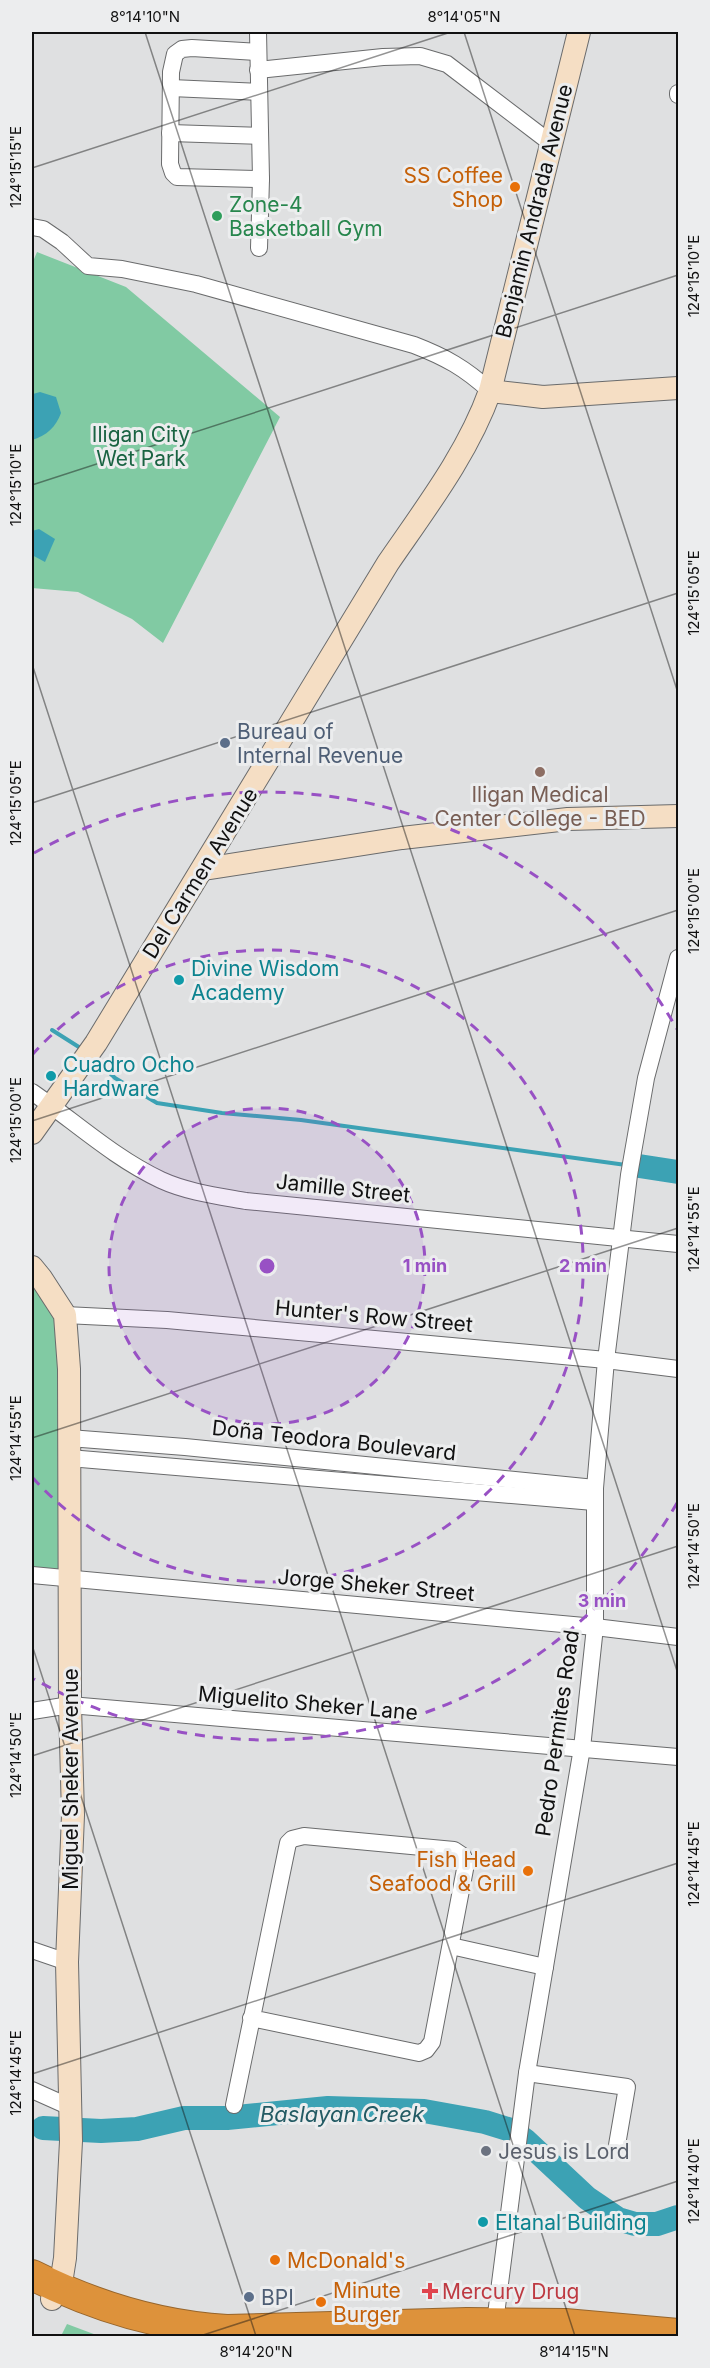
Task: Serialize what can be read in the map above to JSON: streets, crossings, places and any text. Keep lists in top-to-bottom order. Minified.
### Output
{"streets":{"street":["Benjamin Andrada Avenue","Del Carmen Avenue","Jamille Street","Hunter's Row Street","Doña Teodora Boulevard","Jorge Sheker Street","Miguelito Sheker Lane","Pedro Permites Road","Miguel Sheker Avenue"]},"crossings":[["Benjamin Andrada Avenue","Del Carmen Avenue"],["Del Carmen Avenue","Jamille Street"],["Jamille Street","Pedro Permites Road"],["Hunter's Row Street","Pedro Permites Road"],["Hunter's Row Street","Miguel Sheker Avenue"],["Doña Teodora Boulevard","Pedro Permites Road"],["Doña Teodora Boulevard","Miguel Sheker Avenue"],["Jorge Sheker Street","Pedro Permites Road"],["Jorge Sheker Street","Miguel Sheker Avenue"],["Miguelito Sheker Lane","Pedro Permites Road"],["Miguelito Sheker Lane","Miguel Sheker Avenue"]],"water":["Baslayan Creek"],"parks":["Iligan City Wet Park"],"places":{"other":["SS Coffee Shop","Zone-4 Basketball Gym","Bureau of Internal Revenue","Iligan Medical Center College - BED","Divine Wisdom Academy","Cuadro Ocho Hardware","Fish Head Seafood & Grill","Jesus is Lord","Eltanal Building","McDonald's","BPI","Minute Burger"],"health":["Mercury Drug"]},"coordinates":["8°14'10\"N","8°14'05\"N","124°15'15\"E","124°15'10\"E","124°15'05\"E","124°15'00\"E","124°14'55\"E","124°14'50\"E","124°14'45\"E","124°14'40\"E","8°14'20\"N","8°14'15\"N"],"rings":["1 min","2 min","3 min"]}
